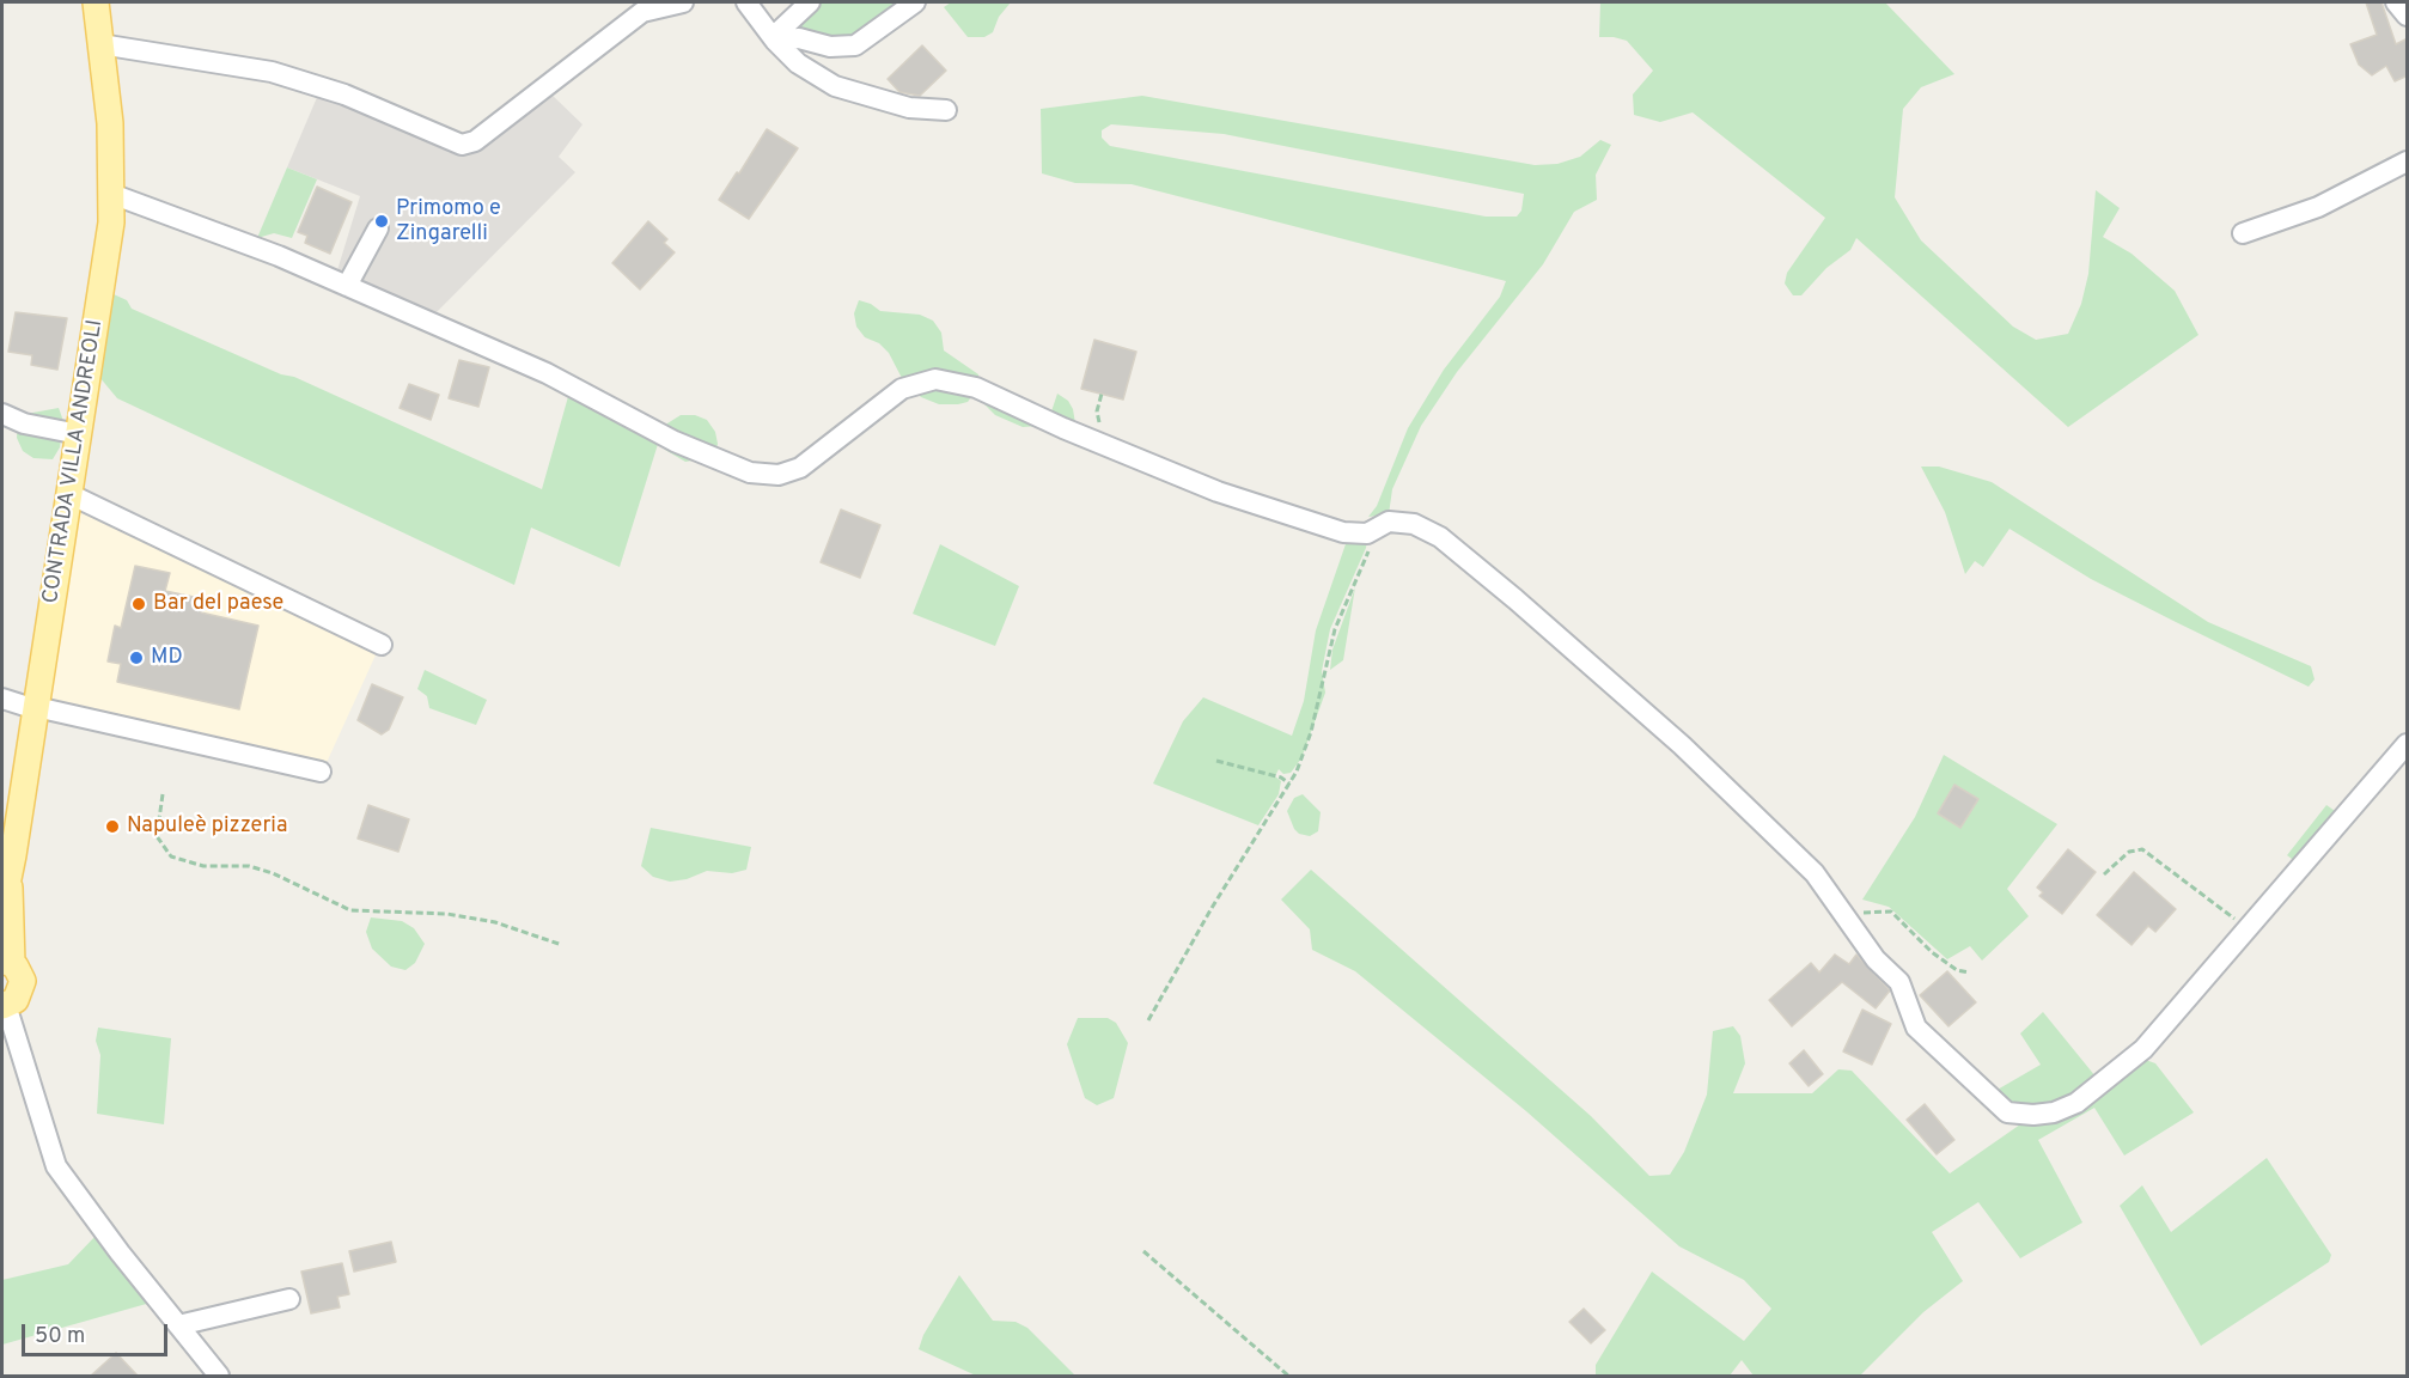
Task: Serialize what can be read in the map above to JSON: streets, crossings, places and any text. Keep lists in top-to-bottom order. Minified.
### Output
{"streets":{"main road":["CONTRADA VILLA ANDREOLI"]},"places":["Primomo e Zingarelli","Bar del paese","MD","Napuleè pizzeria"],"scale_bar":"50 m"}
